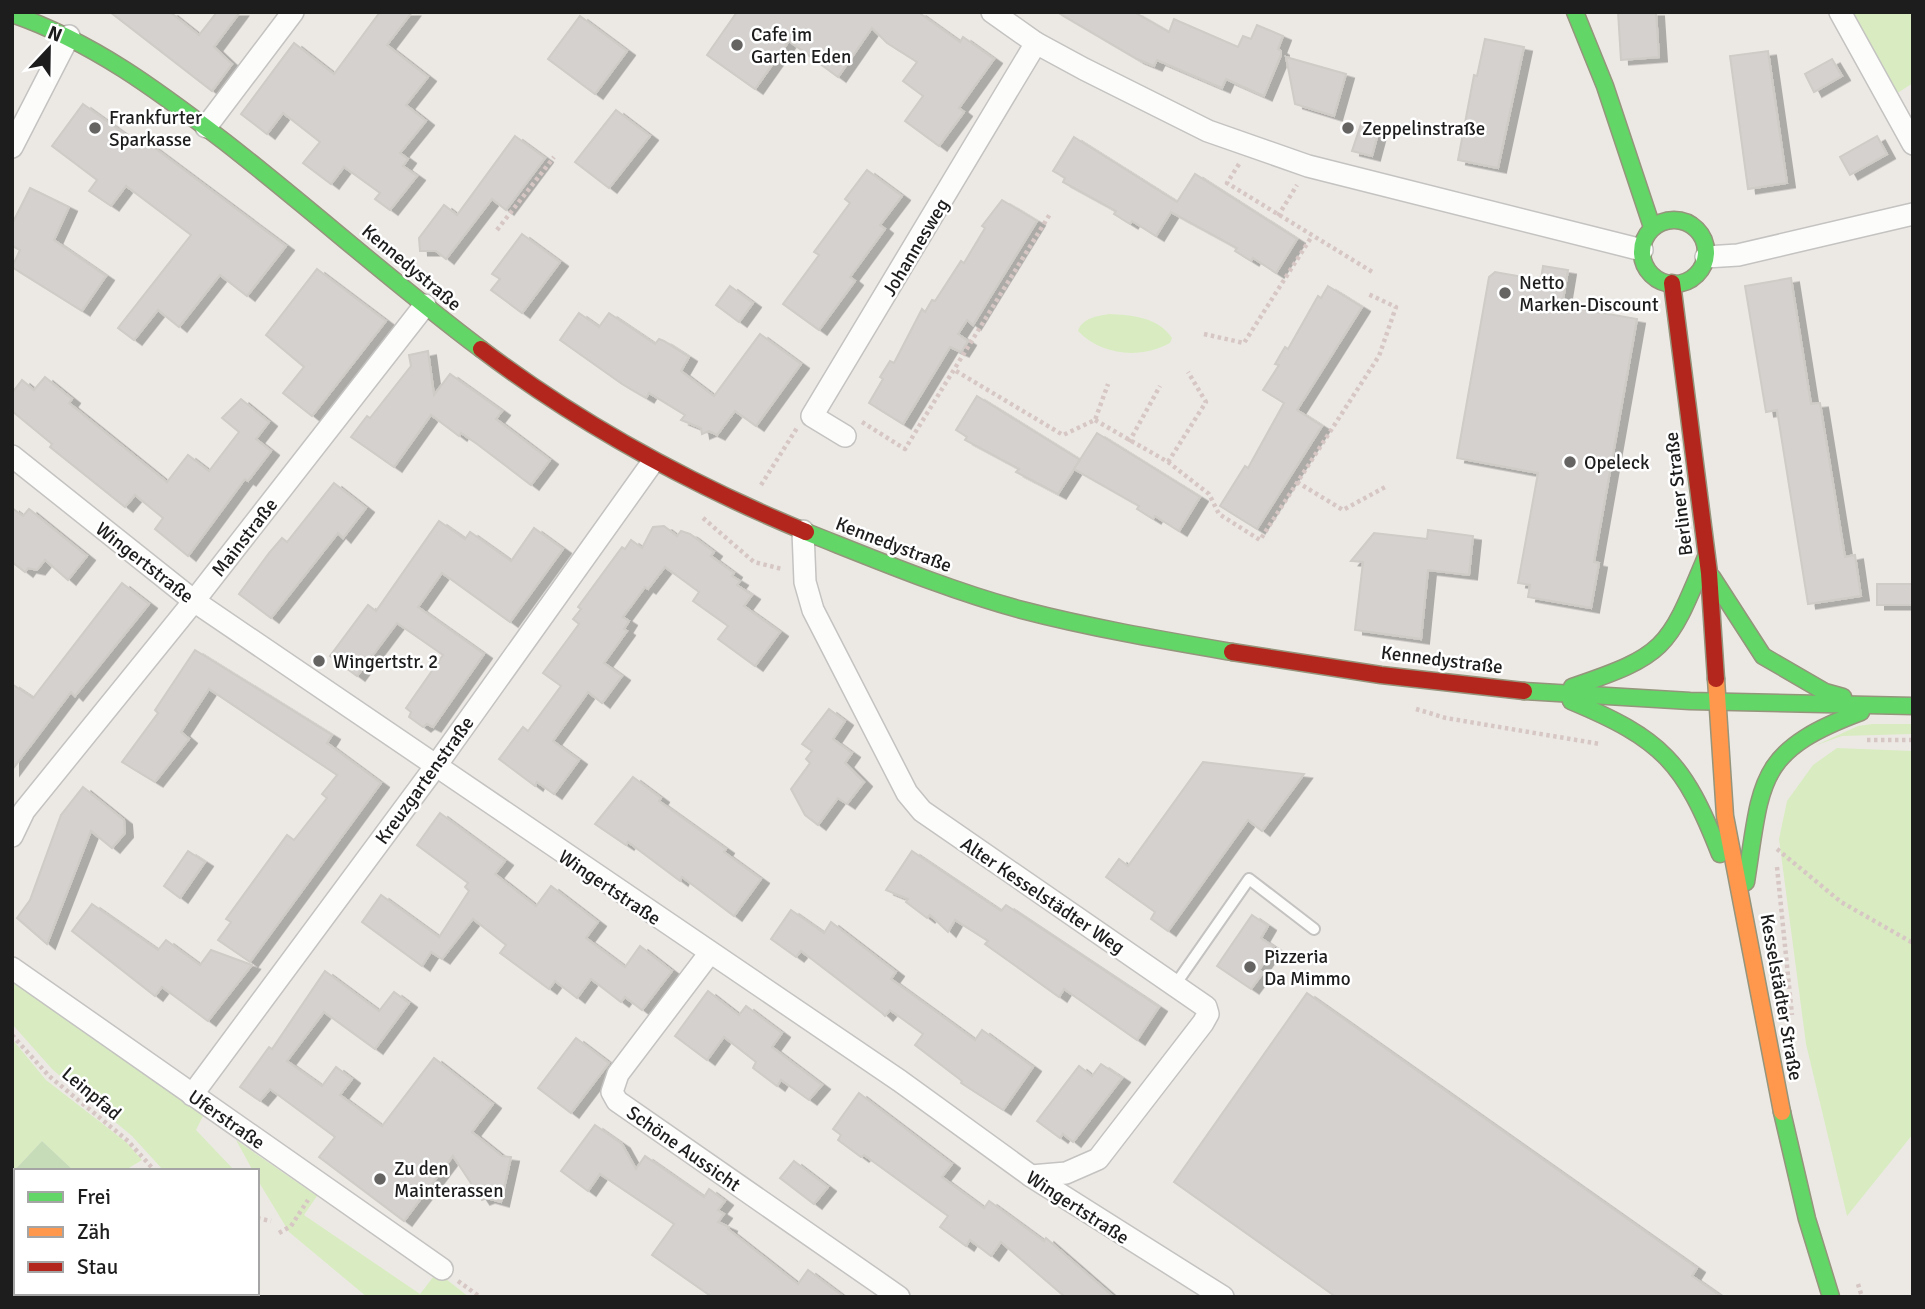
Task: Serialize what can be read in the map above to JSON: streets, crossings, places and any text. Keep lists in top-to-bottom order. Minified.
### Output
{"streets":{"main road":["Kennedystraße","Berliner Straße","Kesselstädter Straße"],"street":["Johannesweg","Mainstraße","Wingertstraße","Kreuzgartenstraße","Alter Kesselstädter Weg","Uferstraße","Schöne Aussicht"],"path":["Leinpfad"]},"crossings":[["Kennedystraße","Berliner Straße"],["Kennedystraße","Mainstraße"],["Kennedystraße","Kreuzgartenstraße"],["Kennedystraße","Alter Kesselstädter Weg"],["Kennedystraße","Kesselstädter Straße"],["Berliner Straße","Kesselstädter Straße"],["Mainstraße","Wingertstraße"],["Wingertstraße","Kreuzgartenstraße"],["Wingertstraße","Alter Kesselstädter Weg"],["Wingertstraße","Schöne Aussicht"],["Kreuzgartenstraße","Uferstraße"]],"places":["Cafe im Garten Eden","Frankfurter Sparkasse","Zeppelinstraße","Netto Marken-Discount","Opeleck","Wingertstr. 2","Pizzeria Da Mimmo","Zu den Mainterassen"],"legend":["Frei","Zäh","Stau"],"north":"top"}
